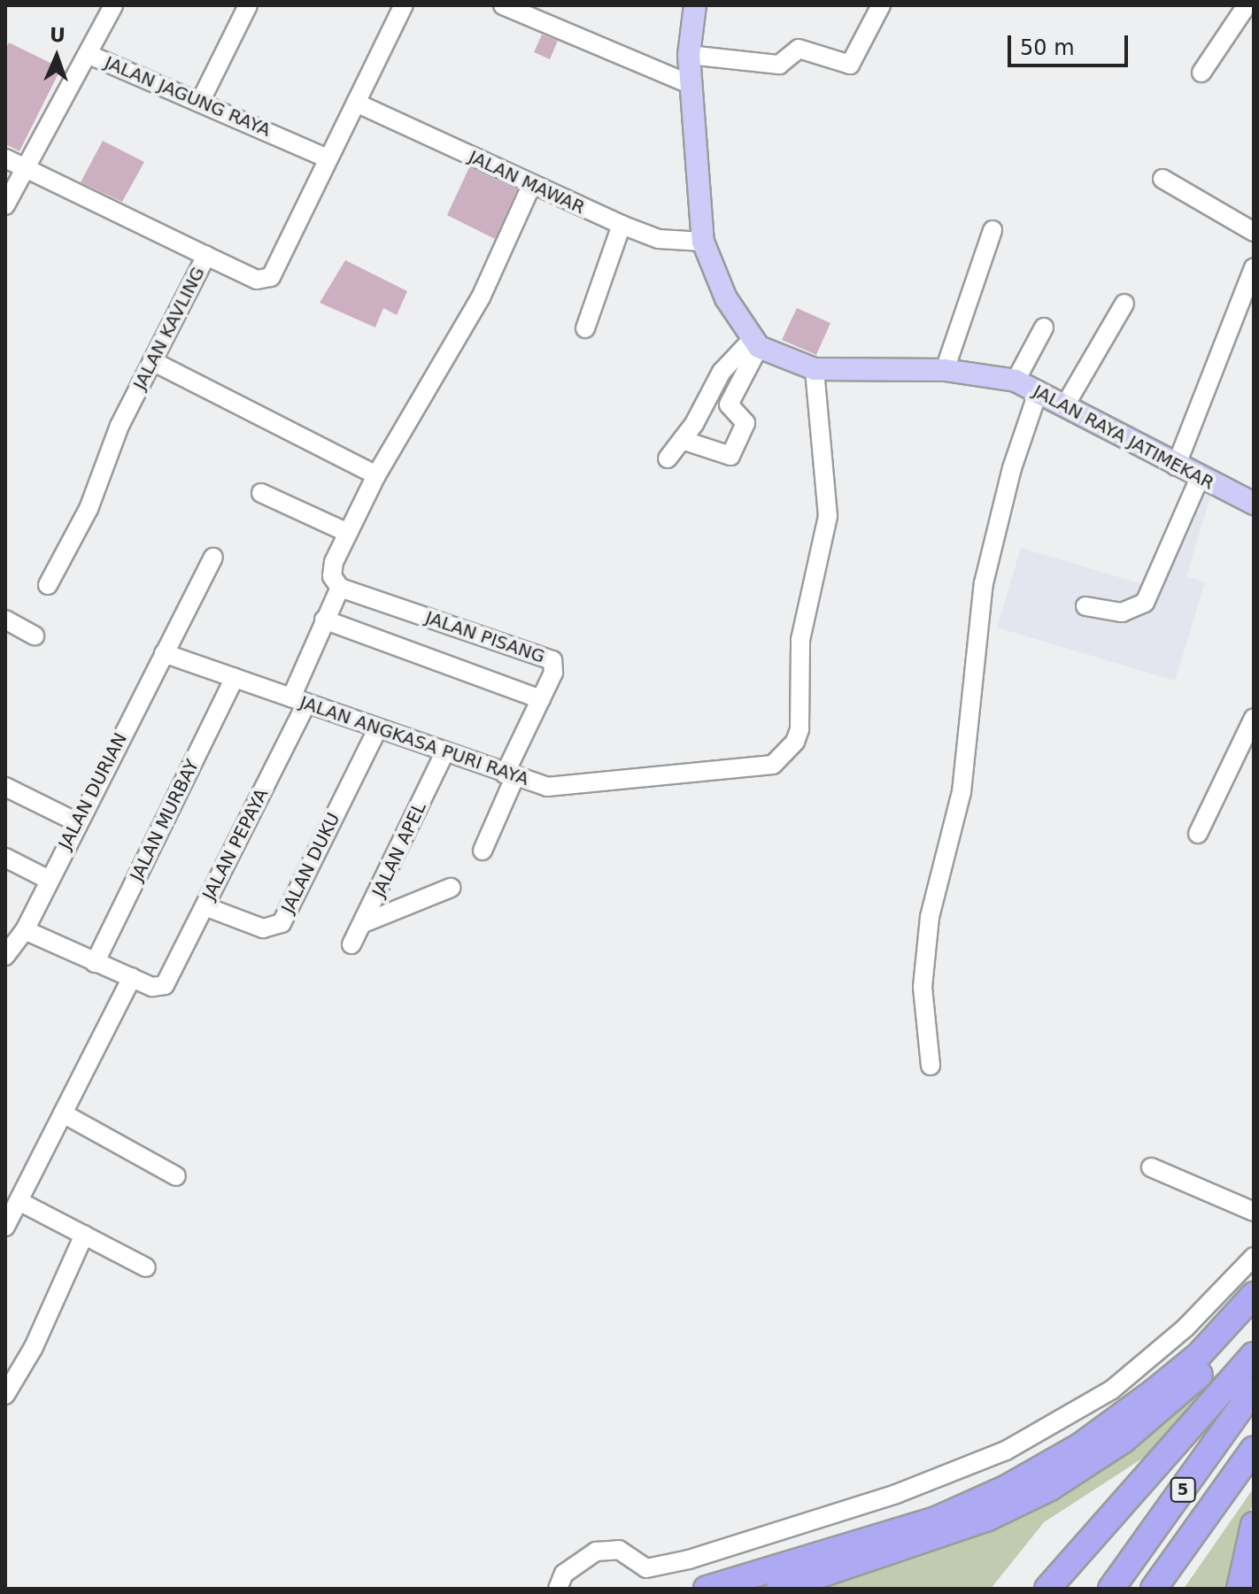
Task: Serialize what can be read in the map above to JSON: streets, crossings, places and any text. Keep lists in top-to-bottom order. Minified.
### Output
{"streets":{"highway":["5"],"main road":["JALAN RAYA JATIMEKAR"],"street":["JALAN JAGUNG RAYA","JALAN MAWAR","JALAN KAVLING","JALAN PISANG","JALAN ANGKASA PURI RAYA","JALAN DURIAN","JALAN MURBAY","JALAN PEPAYA","JALAN APEL","JALAN DUKU"]},"crossings":[["JALAN JAGUNG RAYA","JALAN KAVLING"],["JALAN MAWAR","JALAN KAVLING"],["JALAN RAYA JATIMEKAR","JALAN ANGKASA PURI RAYA"],["JALAN PISANG","JALAN ANGKASA PURI RAYA"],["JALAN PISANG","JALAN PEPAYA"],["JALAN ANGKASA PURI RAYA","JALAN DURIAN"],["JALAN ANGKASA PURI RAYA","JALAN MURBAY"],["JALAN ANGKASA PURI RAYA","JALAN PEPAYA"],["JALAN ANGKASA PURI RAYA","JALAN APEL"],["JALAN ANGKASA PURI RAYA","JALAN DUKU"],["JALAN PEPAYA","JALAN DUKU"]],"scale_bar":"50 m","north":"top"}
